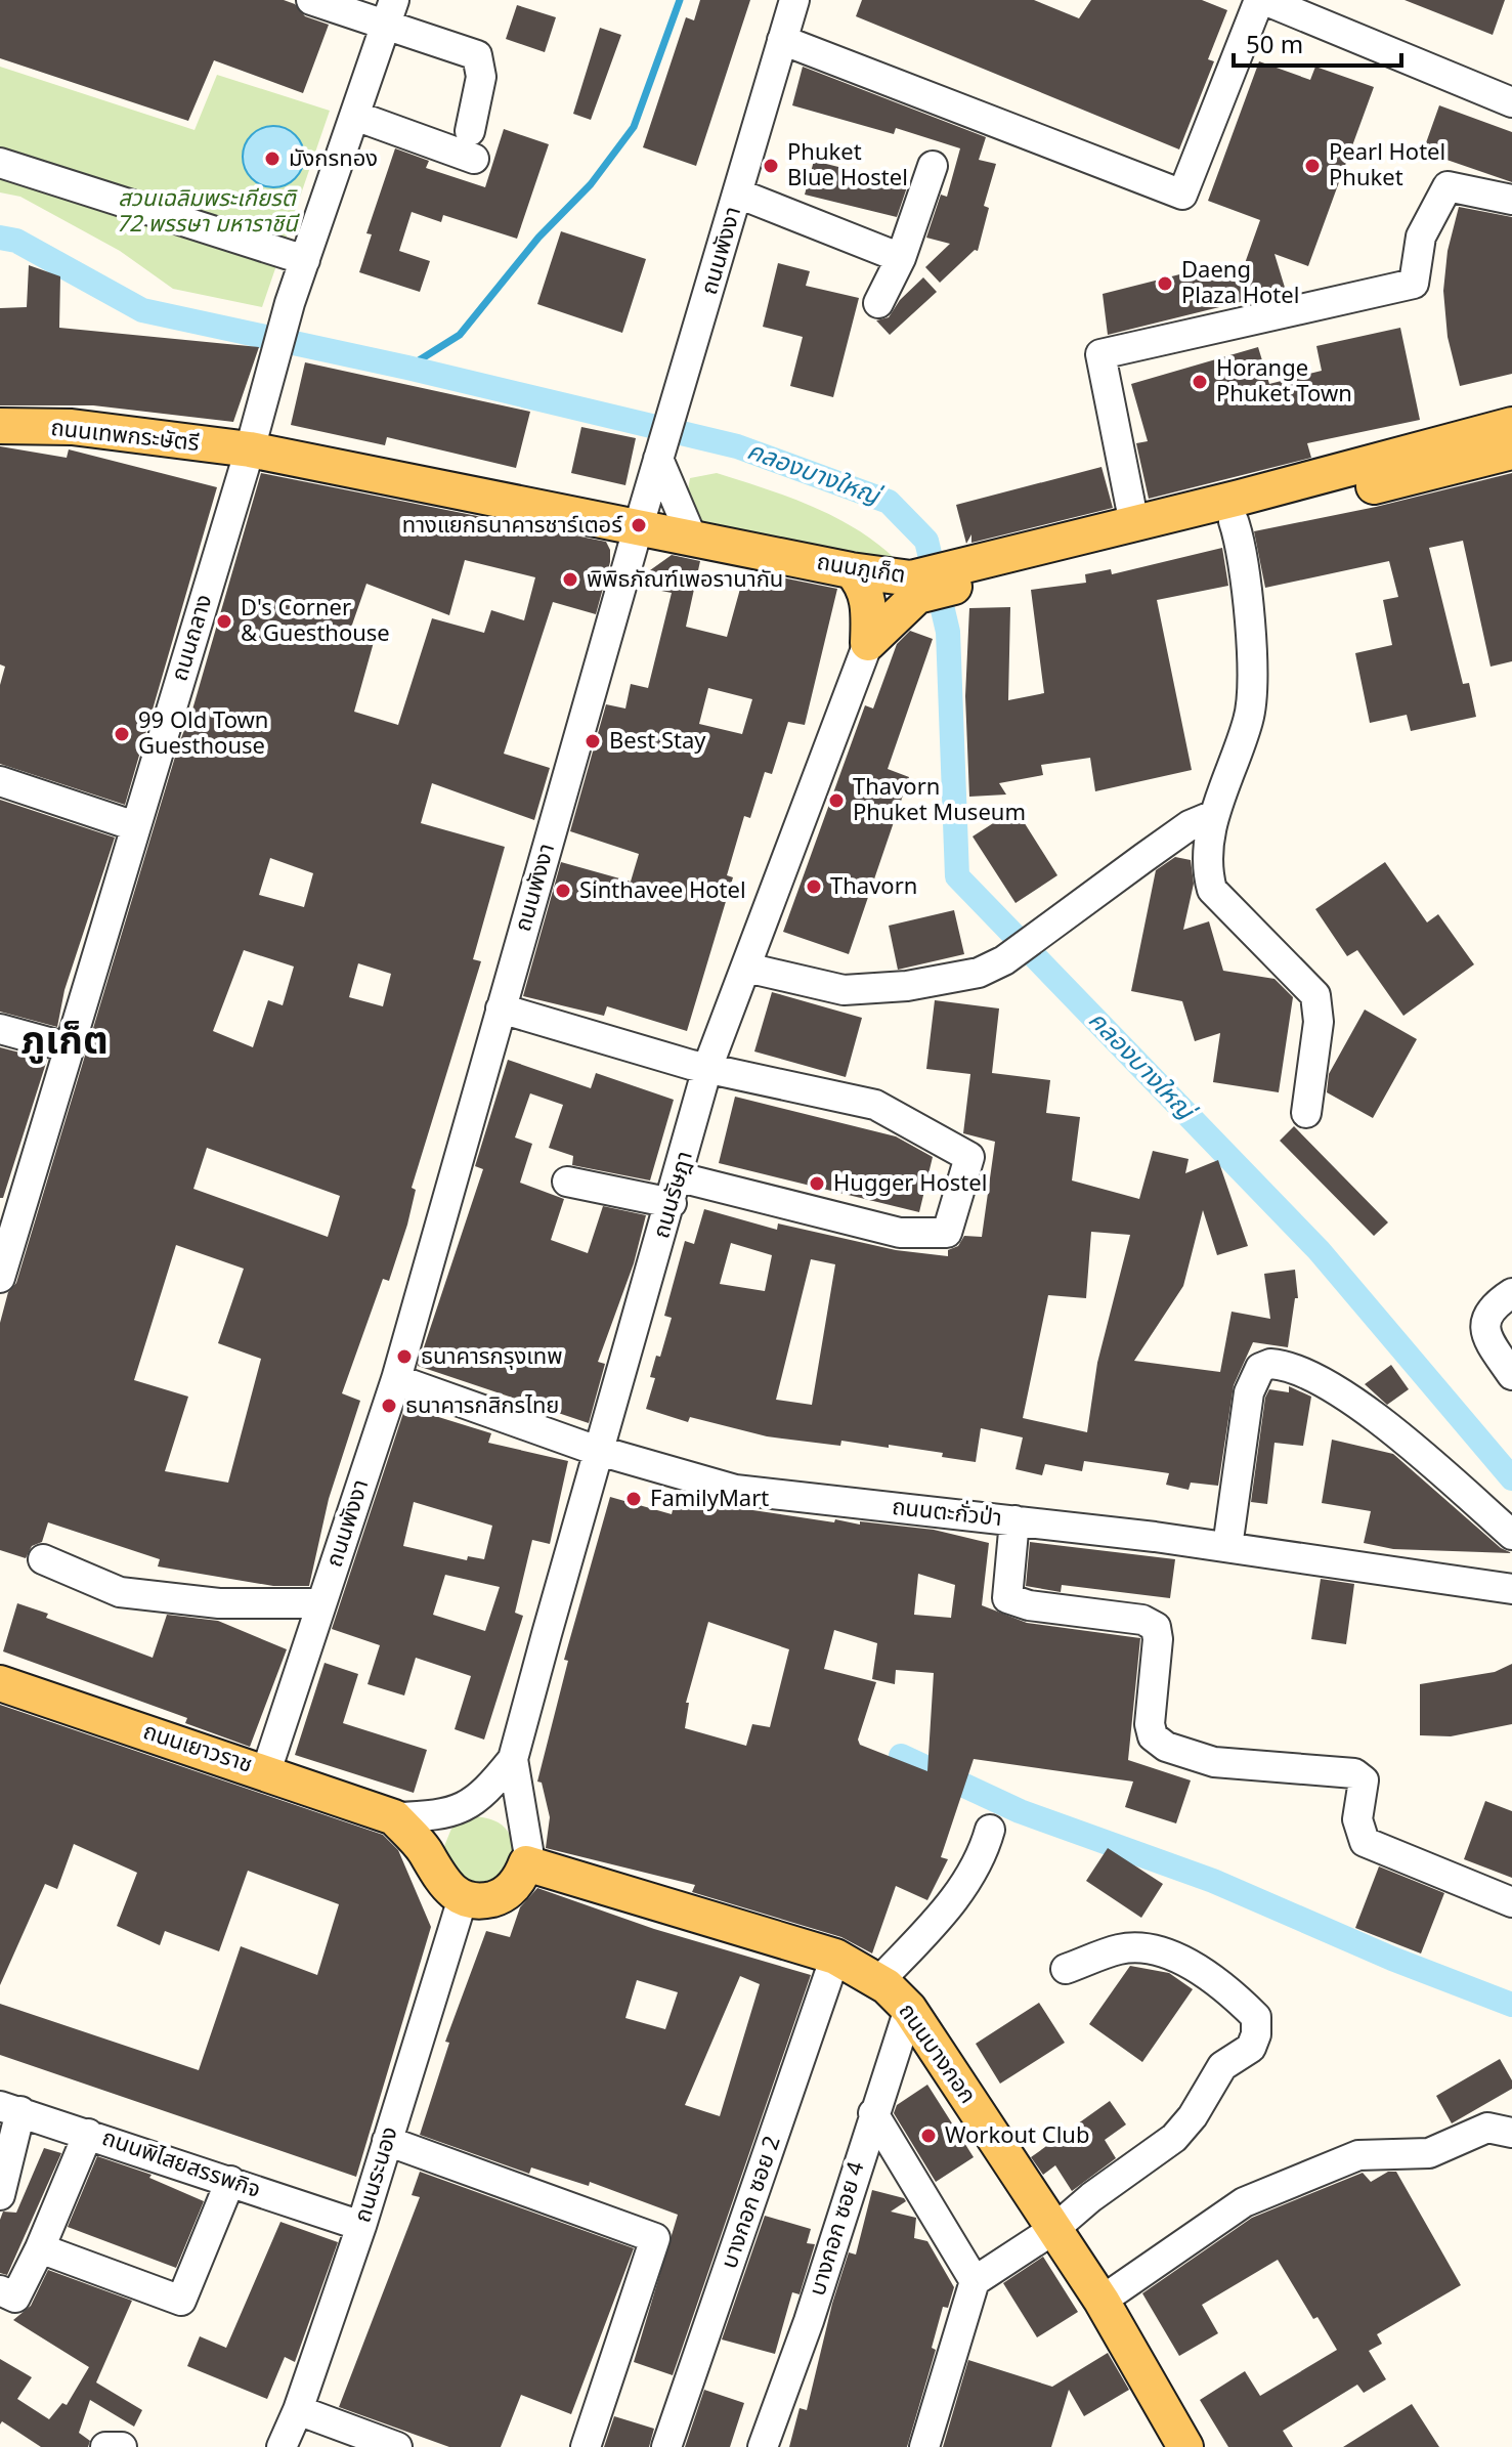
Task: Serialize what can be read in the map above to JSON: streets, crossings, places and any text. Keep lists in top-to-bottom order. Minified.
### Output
{"streets":{"main road":["ถนนเทพกระษัตรี","ถนนภูเก็ต","ถนนรัษฎา","ถนนเยาวราช","ถนนบางกอก"],"street":["ถนนพังงา","ถนนถลาง","ถนนตะกั่วป่า","ถนนพิไสยสรรพกิจ","ถนนระนอง","บางกอก ซอย 2","บางกอก ซอย 4"]},"crossings":[["ถนนพังงา","ถนนภูเก็ต"],["ถนนพังงา","ถนนตะกั่วป่า"],["ถนนพังงา","ถนนเยาวราช"],["ถนนเทพกระษัตรี","ถนนภูเก็ต"],["ถนนเทพกระษัตรี","ถนนถลาง"],["ถนนภูเก็ต","ถนนถลาง"],["ถนนภูเก็ต","ถนนรัษฎา"],["ถนนรัษฎา","ถนนตะกั่วป่า"],["ถนนบางกอก","บางกอก ซอย 2"],["ถนนบางกอก","บางกอก ซอย 4"],["ถนนพิไสยสรรพกิจ","ถนนระนอง"]],"districts":["ภูเก็ต"],"water":["คลองบางใหญ่"],"parks":["สวนเฉลิมพระเกียรติ 72 พรรษา มหาราชินี"],"places":["มังกรทอง","Phuket Blue Hostel","Pearl Hotel Phuket","Daeng Plaza Hotel","Horange Phuket Town","ทางแยกธนาคารชาร์เตอร์","พิพิธภัณฑ์เพอรานากัน","D's Corner & Guesthouse","99 Old Town Guesthouse","Best Stay","Thavorn Phuket Museum","Thavorn","Sinthavee Hotel","Hugger Hostel","ธนาคารกรุงเทพ","ธนาคารกสิกรไทย","FamilyMart","Workout Club"],"scale_bar":"50 m"}
